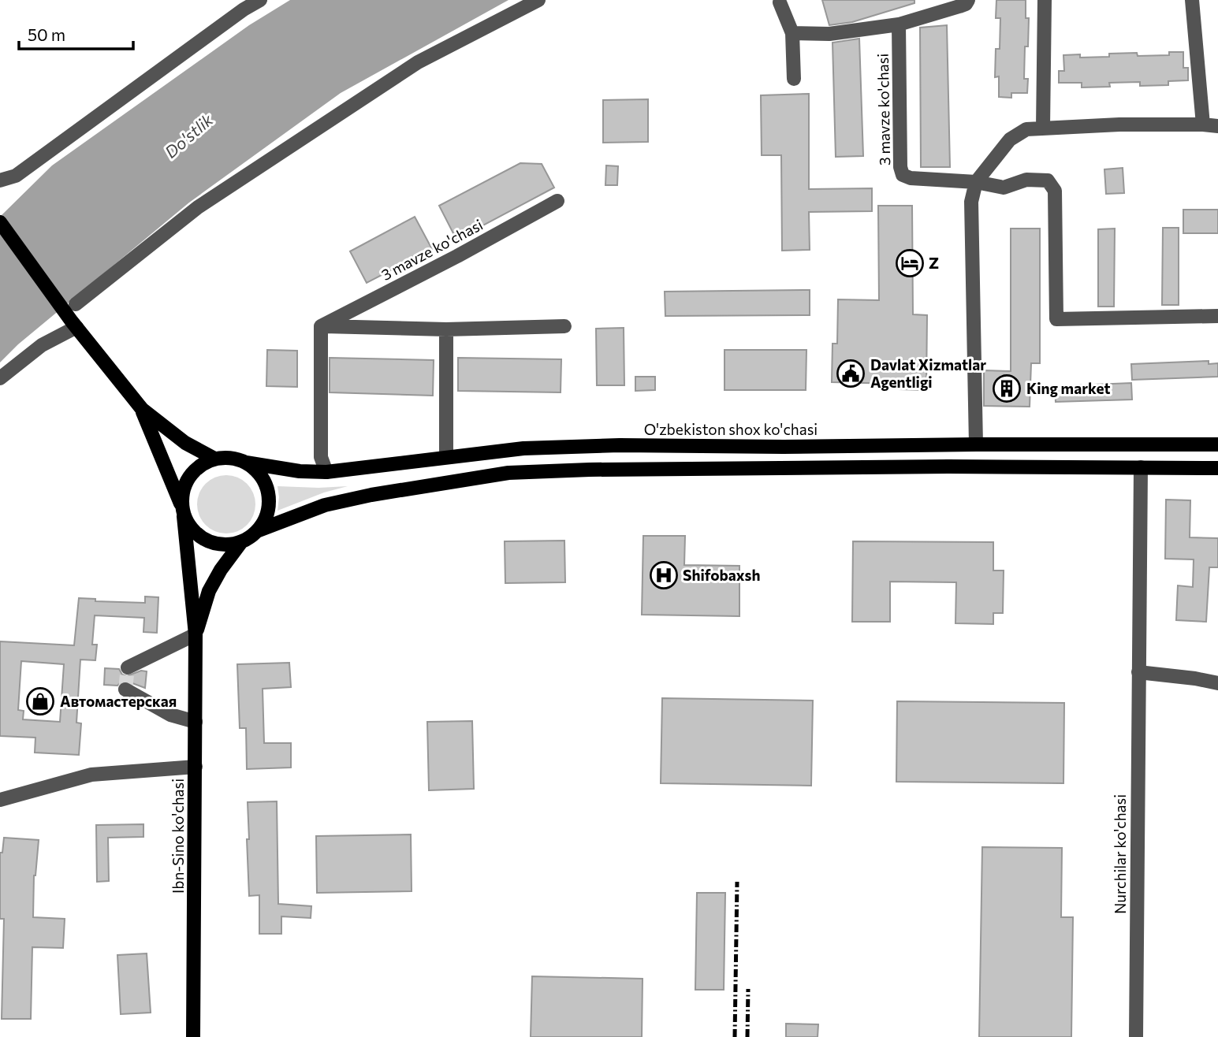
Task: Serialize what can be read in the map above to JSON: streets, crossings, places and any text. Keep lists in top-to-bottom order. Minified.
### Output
{"streets":{"main road":["O'zbekiston shox ko'chasi","Ibn-Sino ko'chasi"],"street":["3 mavze ko'chasi","Nurchilar ko'chasi"]},"water":["Do'stlik"],"places":{"hotel":["Z"],"public building":["Davlat Xizmatlar Agentligi"],"building":["King market"],"hospital":["Shifobaxsh"],"shop":["Автомастерская"]},"scale_bar":"50 m"}
